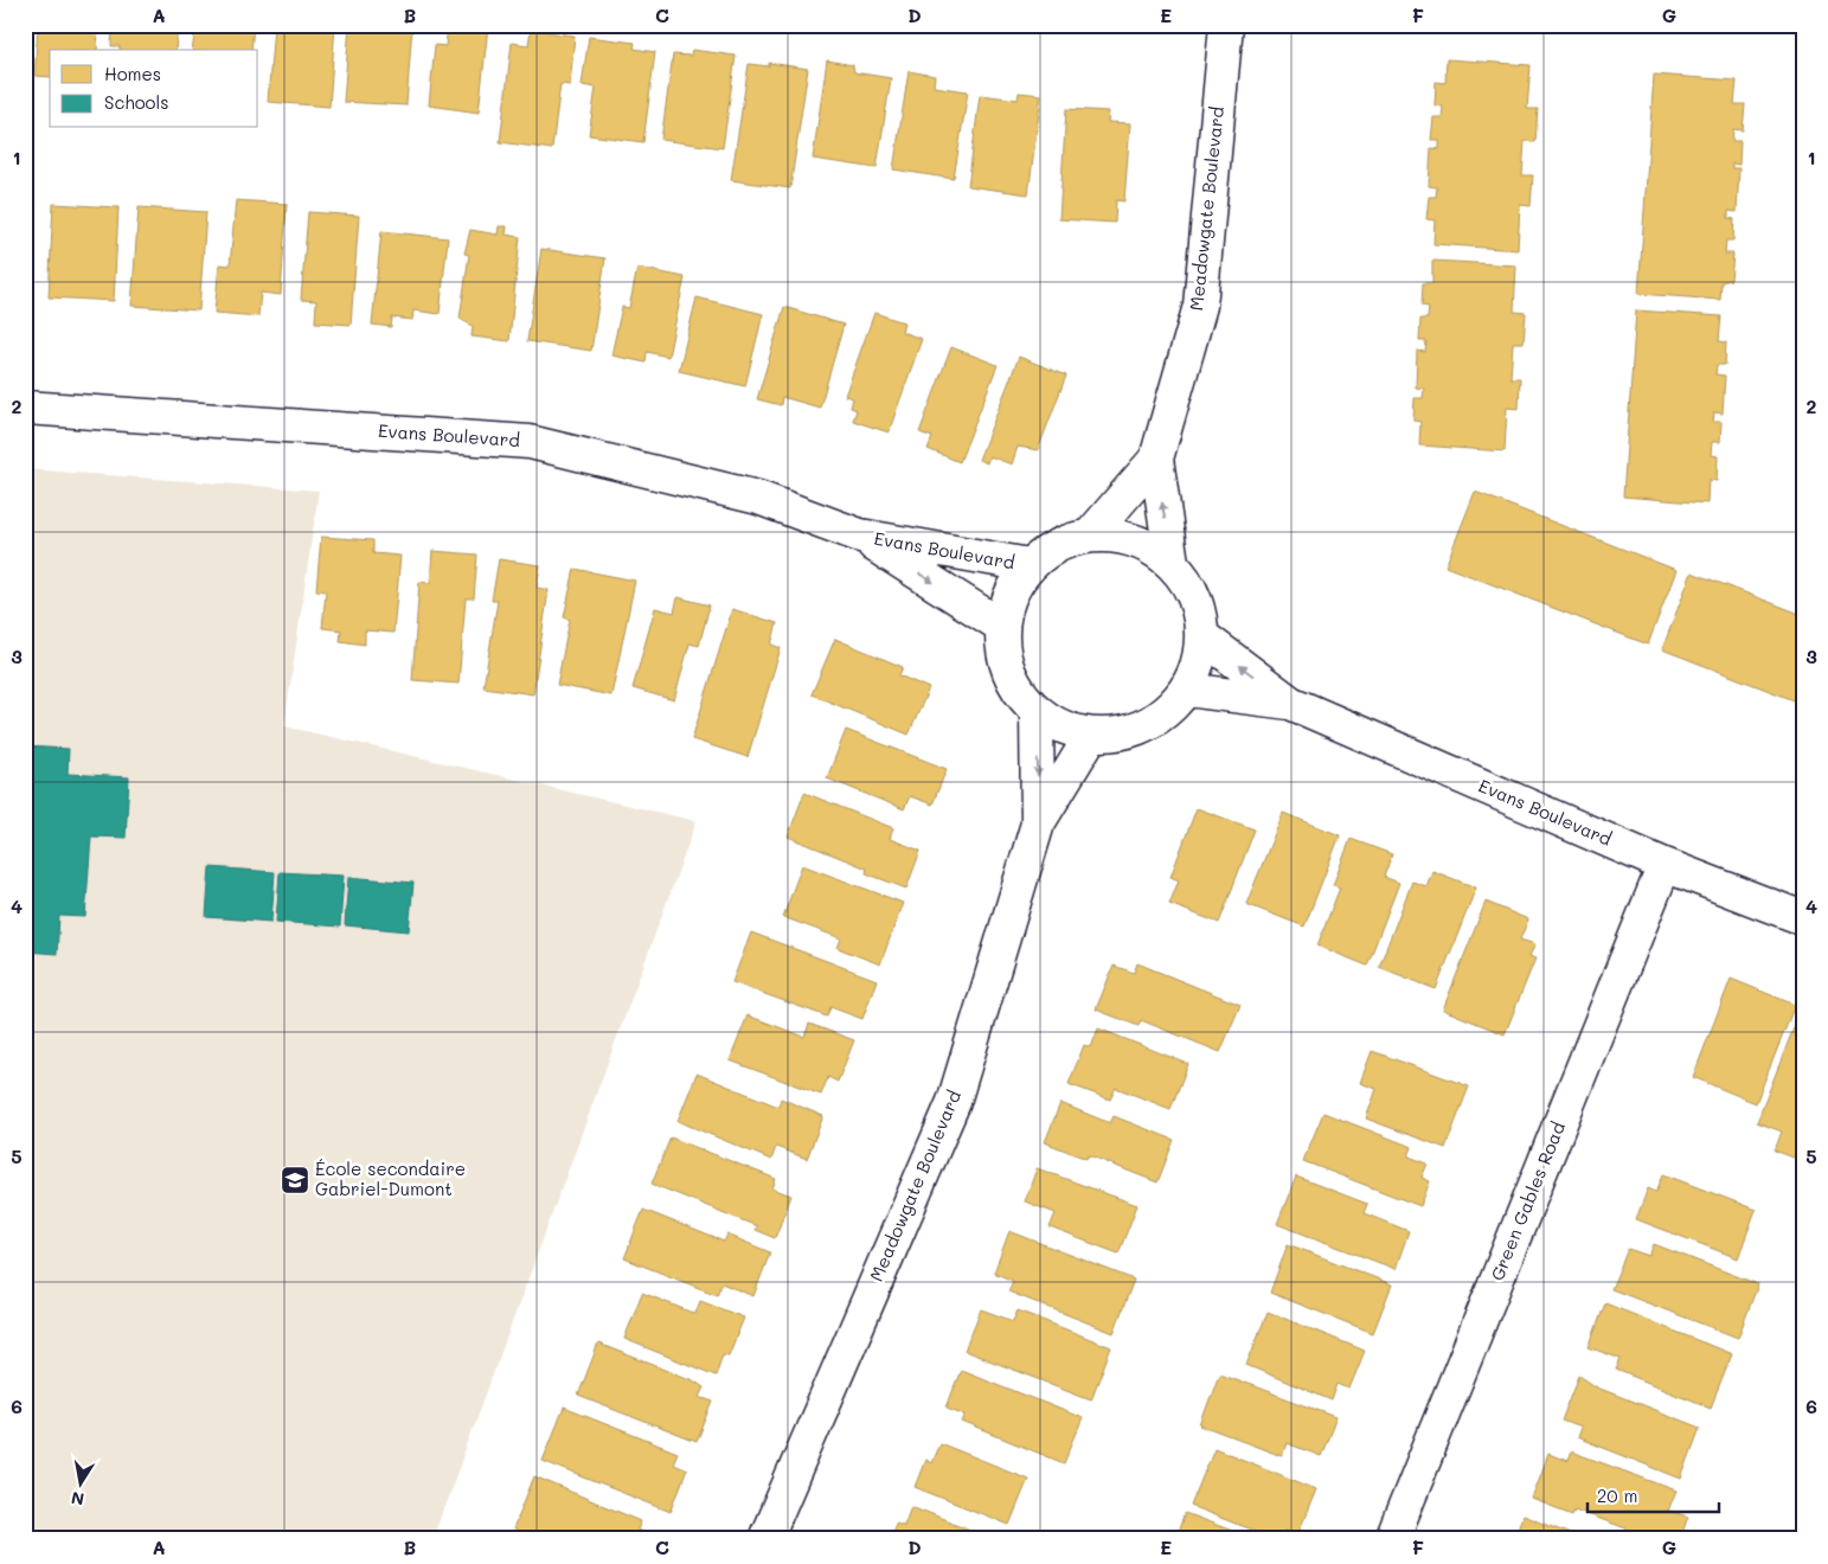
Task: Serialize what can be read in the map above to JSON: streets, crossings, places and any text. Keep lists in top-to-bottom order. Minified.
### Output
{"streets":{"street":["Meadowgate Boulevard","Evans Boulevard","Green Gables Road"]},"crossings":[["Meadowgate Boulevard","Evans Boulevard"],["Evans Boulevard","Green Gables Road"]],"places":{"school or university":["École secondaire Gabriel-Dumont"]},"legend":["Homes","Schools"],"scale_bar":"20 m","north":"bottom","grid":{"columns":["A","B","C","D","E","F","G"],"rows":["1","2","3","4","5","6"]}}
